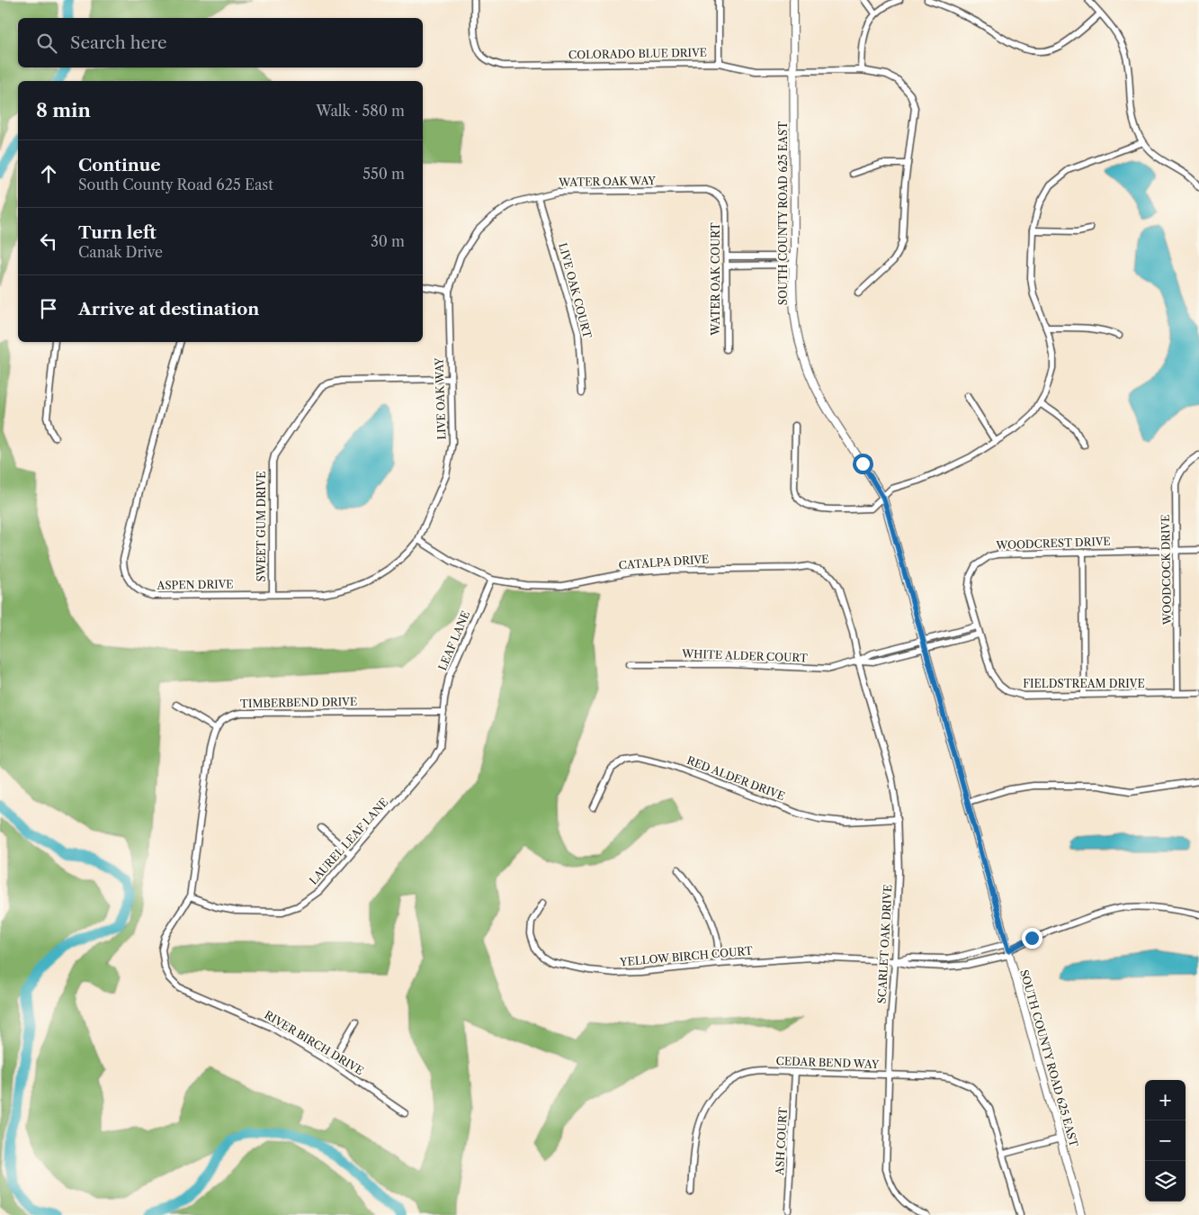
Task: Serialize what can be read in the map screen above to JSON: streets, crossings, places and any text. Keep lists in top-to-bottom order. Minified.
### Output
{"streets":{"street":["COLORADO BLUE DRIVE","WATER OAK WAY","SOUTH COUNTY ROAD 625 EAST","WATER OAK COURT","LIVE OAK COURT","LIVE OAK WAY","SWEET GUM DRIVE","WOODCREST DRIVE","CATALPA DRIVE","WOODCOCK DRIVE","ASPEN DRIVE","LEAF LANE","WHITE ALDER COURT","FIELDSTREAM DRIVE","TIMBERBEND DRIVE","RED ALDER DRIVE","LAUREL LEAF LANE","SCARLET OAK DRIVE","YELLOW BIRCH COURT","RIVER BIRCH DRIVE","CEDAR BEND WAY","ASH COURT"]},"crossings":[["COLORADO BLUE DRIVE","SOUTH COUNTY ROAD 625 EAST"],["WATER OAK WAY","WATER OAK COURT"],["WATER OAK WAY","LIVE OAK COURT"],["WATER OAK WAY","LIVE OAK WAY"],["SOUTH COUNTY ROAD 625 EAST","WHITE ALDER COURT"],["SOUTH COUNTY ROAD 625 EAST","YELLOW BIRCH COURT"],["LIVE OAK WAY","SWEET GUM DRIVE"],["LIVE OAK WAY","CATALPA DRIVE"],["LIVE OAK WAY","ASPEN DRIVE"],["SWEET GUM DRIVE","ASPEN DRIVE"],["WOODCREST DRIVE","WOODCOCK DRIVE"],["WOODCREST DRIVE","FIELDSTREAM DRIVE"],["CATALPA DRIVE","ASPEN DRIVE"],["CATALPA DRIVE","LEAF LANE"],["CATALPA DRIVE","WHITE ALDER COURT"],["CATALPA DRIVE","SCARLET OAK DRIVE"],["WOODCOCK DRIVE","FIELDSTREAM DRIVE"],["LEAF LANE","TIMBERBEND DRIVE"],["LEAF LANE","LAUREL LEAF LANE"],["WHITE ALDER COURT","SCARLET OAK DRIVE"],["TIMBERBEND DRIVE","LAUREL LEAF LANE"],["RED ALDER DRIVE","SCARLET OAK DRIVE"],["LAUREL LEAF LANE","RIVER BIRCH DRIVE"],["SCARLET OAK DRIVE","YELLOW BIRCH COURT"],["SCARLET OAK DRIVE","CEDAR BEND WAY"],["CEDAR BEND WAY","ASH COURT"]],"page":{"search":"Search here","heading":["8 min","Walk · 580 m"],"list":[["Continue","South County Road 625 East","550 m"],["Turn left","Canak Drive","30 m"],"Arrive at destination"],"map_buttons":["+","−"]}}
